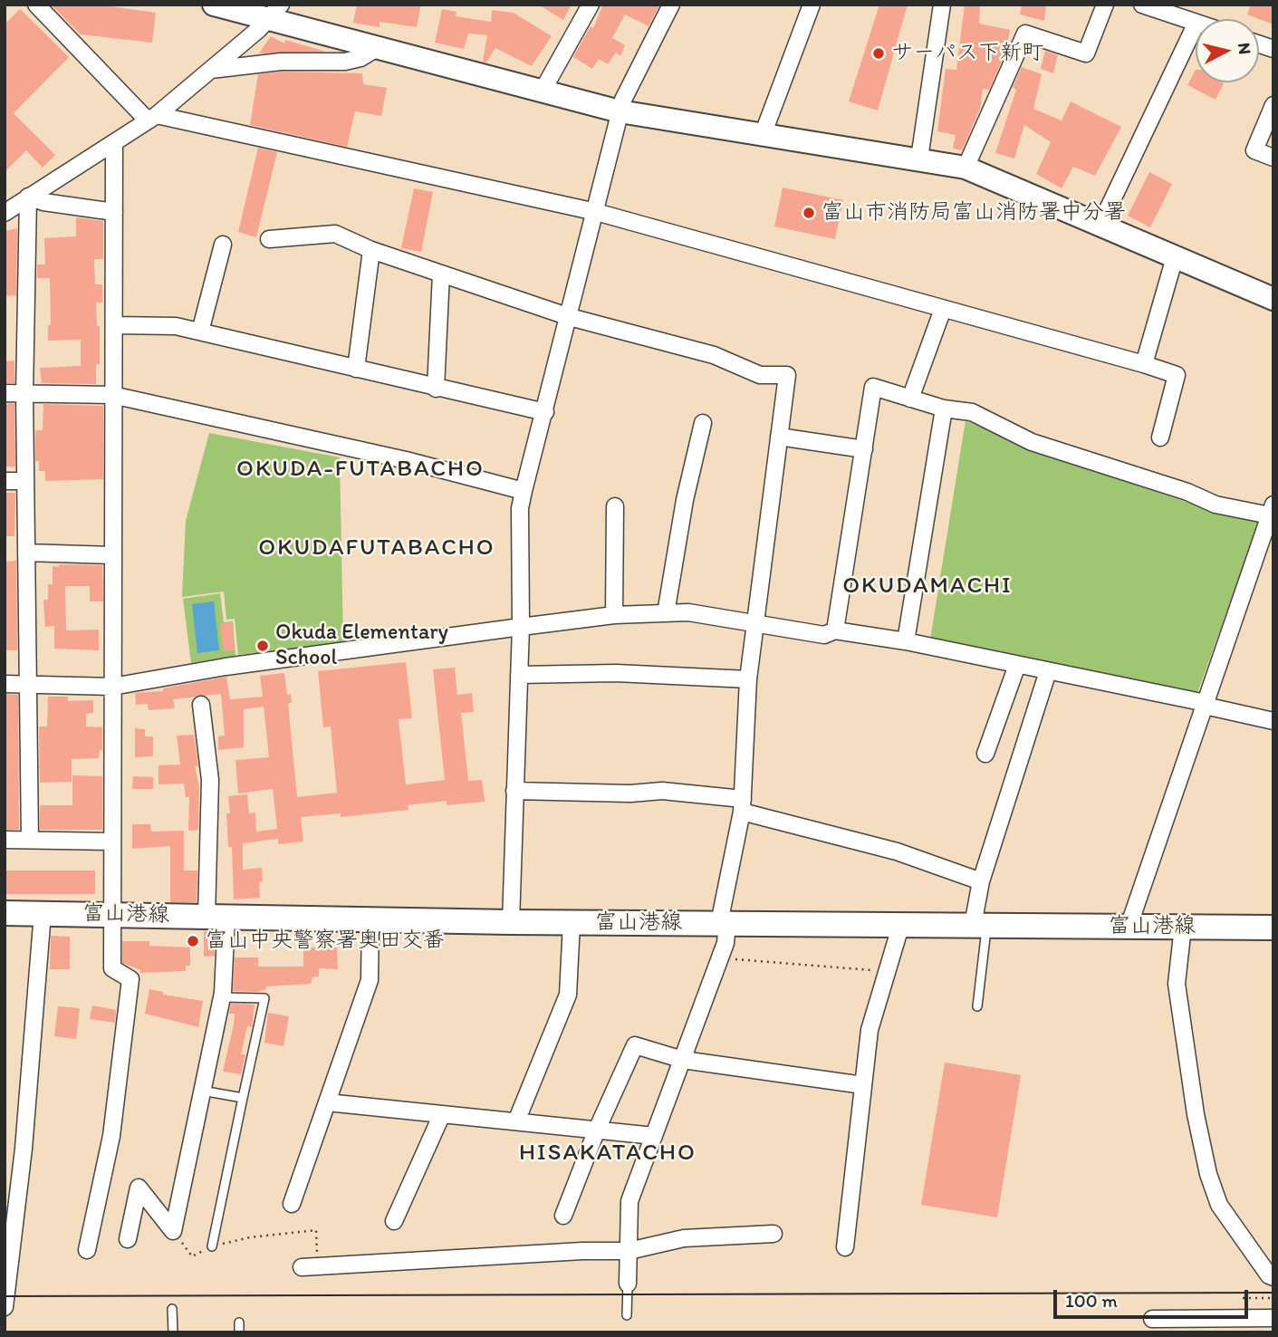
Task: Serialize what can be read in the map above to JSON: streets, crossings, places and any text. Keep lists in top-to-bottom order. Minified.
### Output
{"streets":{"main road":["富山港線"]},"districts":["OKUDA-FUTABACHO","OKUDAFUTABACHO","OKUDAMACHI","HISAKATACHO"],"places":["サーパス下新町","富山市消防局富山消防署中分署","Okuda Elementary School","富山中央警察署奥田交番"],"scale_bar":"100 m","north":"right"}
